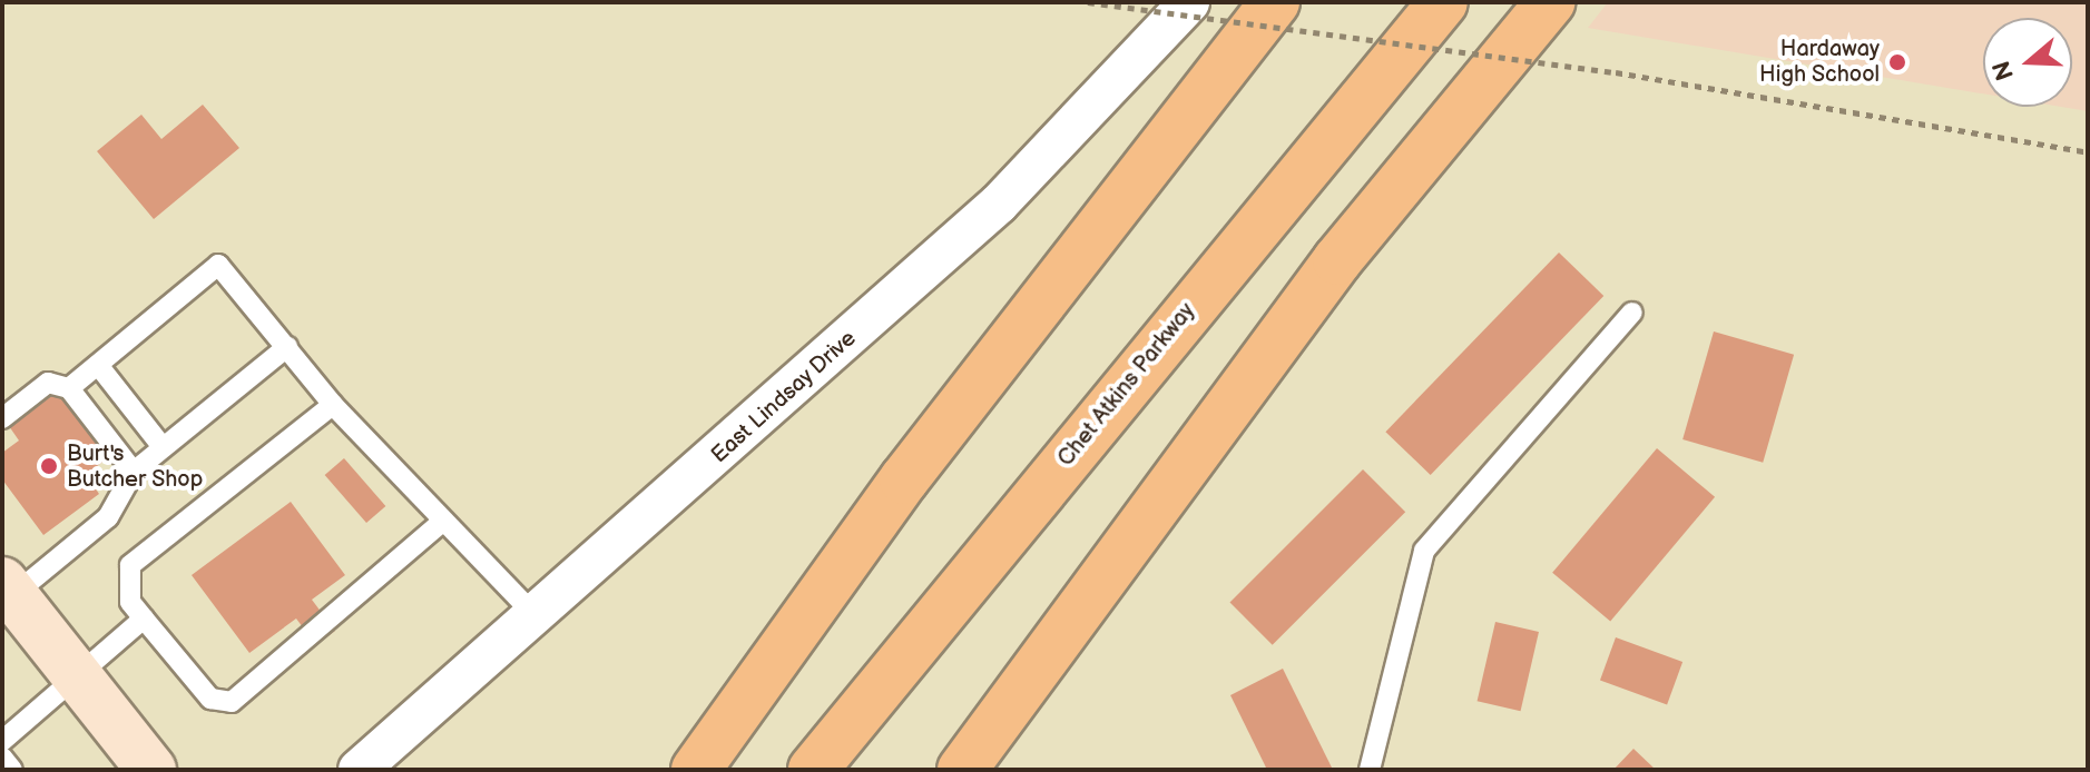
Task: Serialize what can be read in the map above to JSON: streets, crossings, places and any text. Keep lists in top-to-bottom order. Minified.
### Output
{"streets":{"highway":["Chet Atkins Parkway"],"street":["East Lindsay Drive"]},"places":["Hardaway High School","Burt's Butcher Shop"],"north":"left"}
